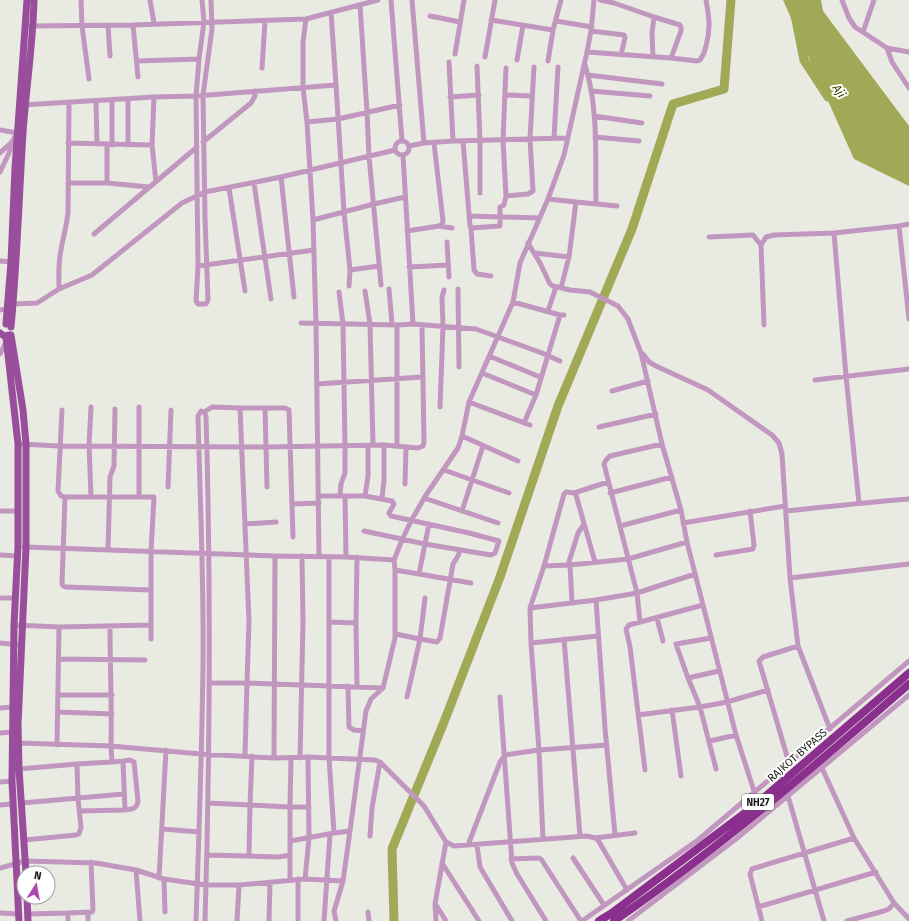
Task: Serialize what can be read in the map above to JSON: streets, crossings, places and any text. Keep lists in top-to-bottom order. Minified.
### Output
{"streets":{"highway":["RAJKOT BYPASS","NH27"]},"water":["Aji"],"north":"top"}
